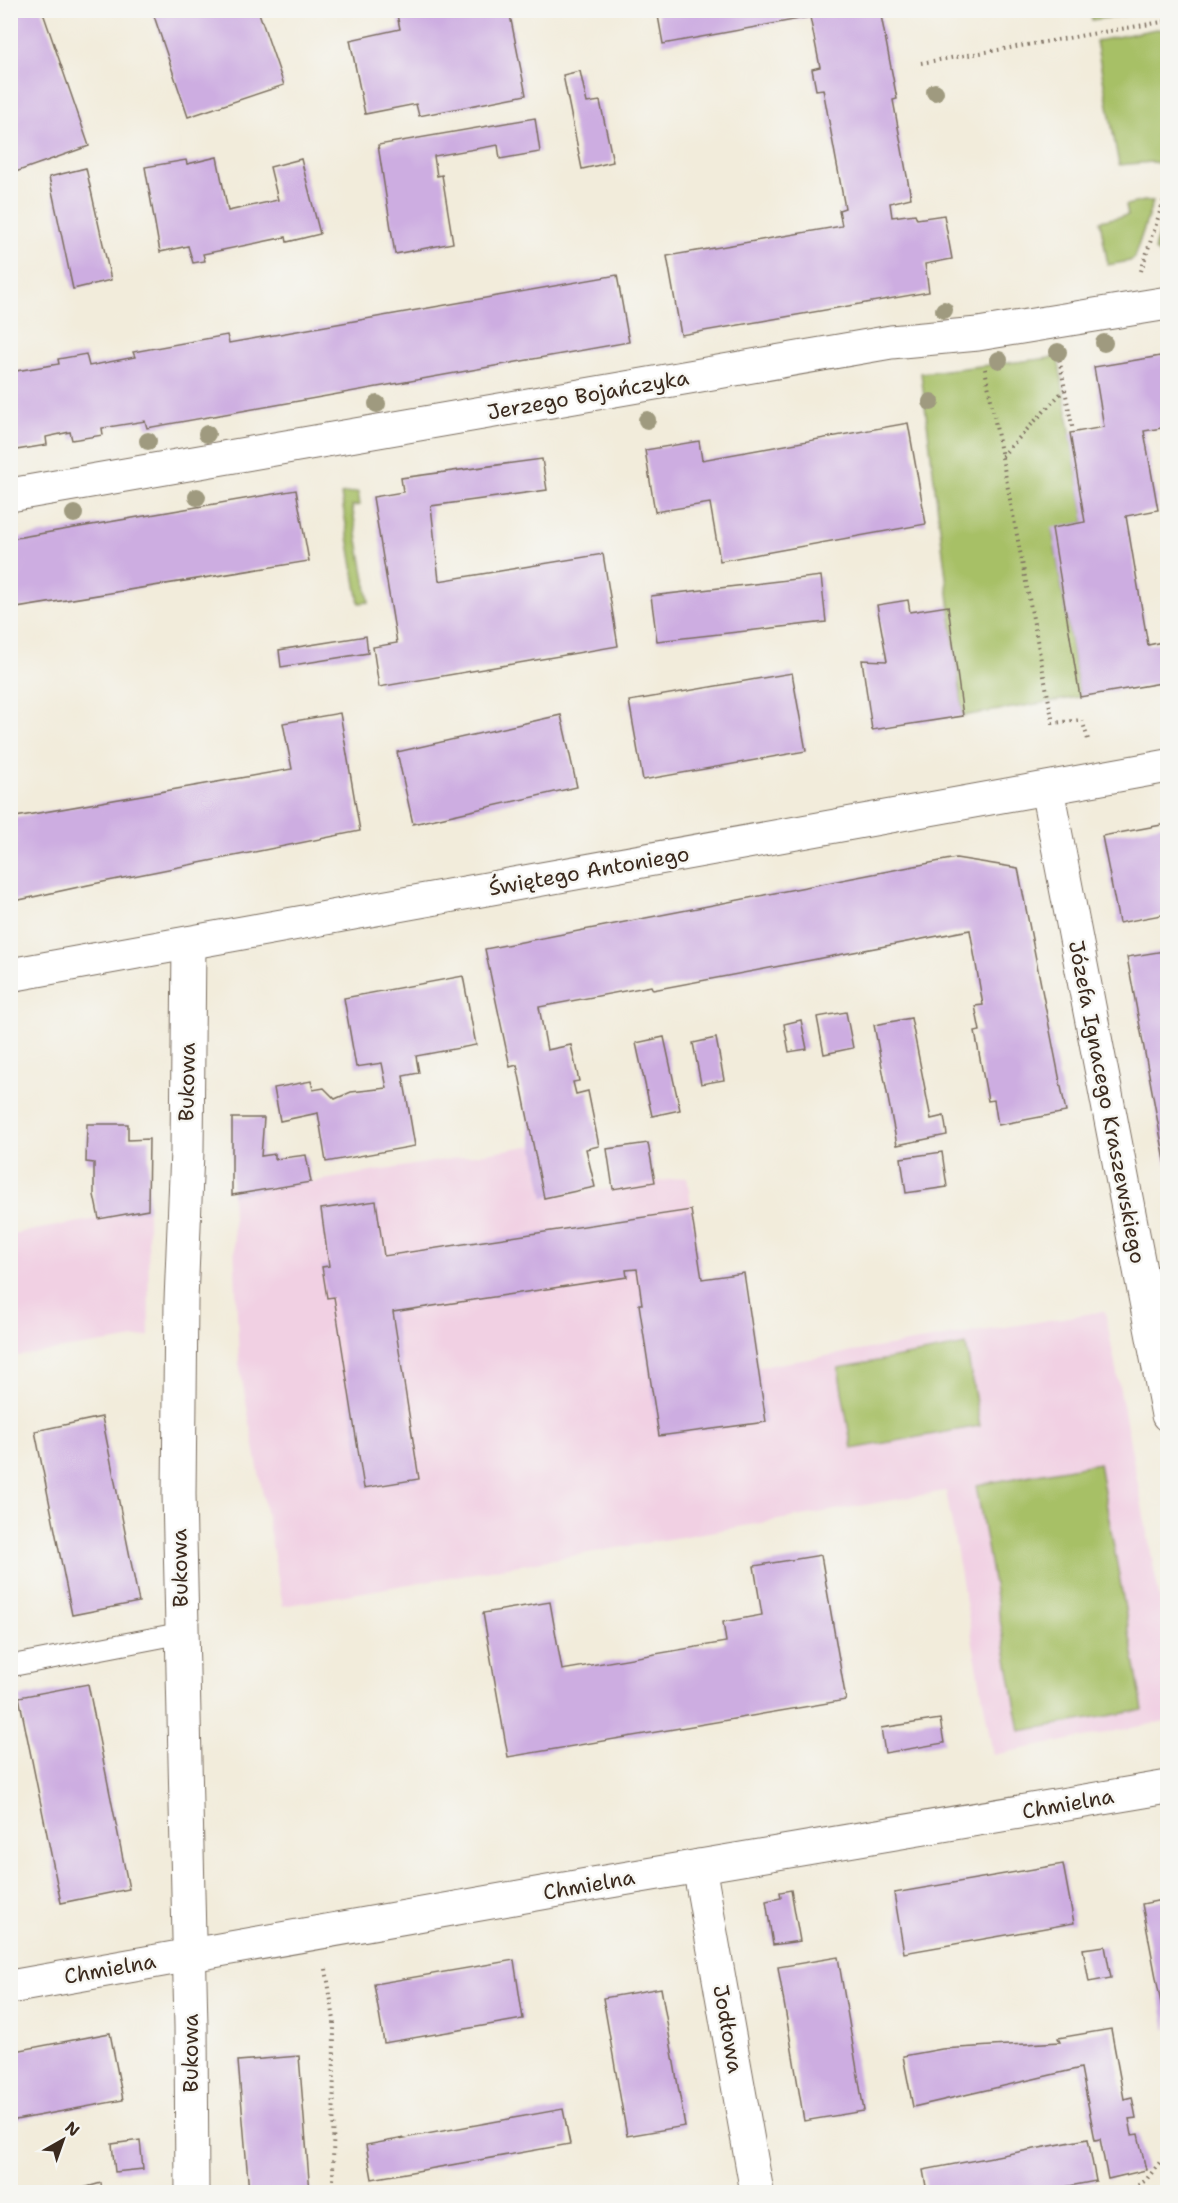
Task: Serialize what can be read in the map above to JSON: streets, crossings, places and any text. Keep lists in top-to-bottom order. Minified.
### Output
{"streets":{"street":["Jerzego Bojańczyka","Świętego Antoniego","Bukowa","Józefa Ignacego Kraszewskiego","Chmielna","Jodłowa"]},"crossings":[["Świętego Antoniego","Bukowa"],["Świętego Antoniego","Józefa Ignacego Kraszewskiego"],["Bukowa","Chmielna"],["Chmielna","Jodłowa"]],"north":"top right"}
